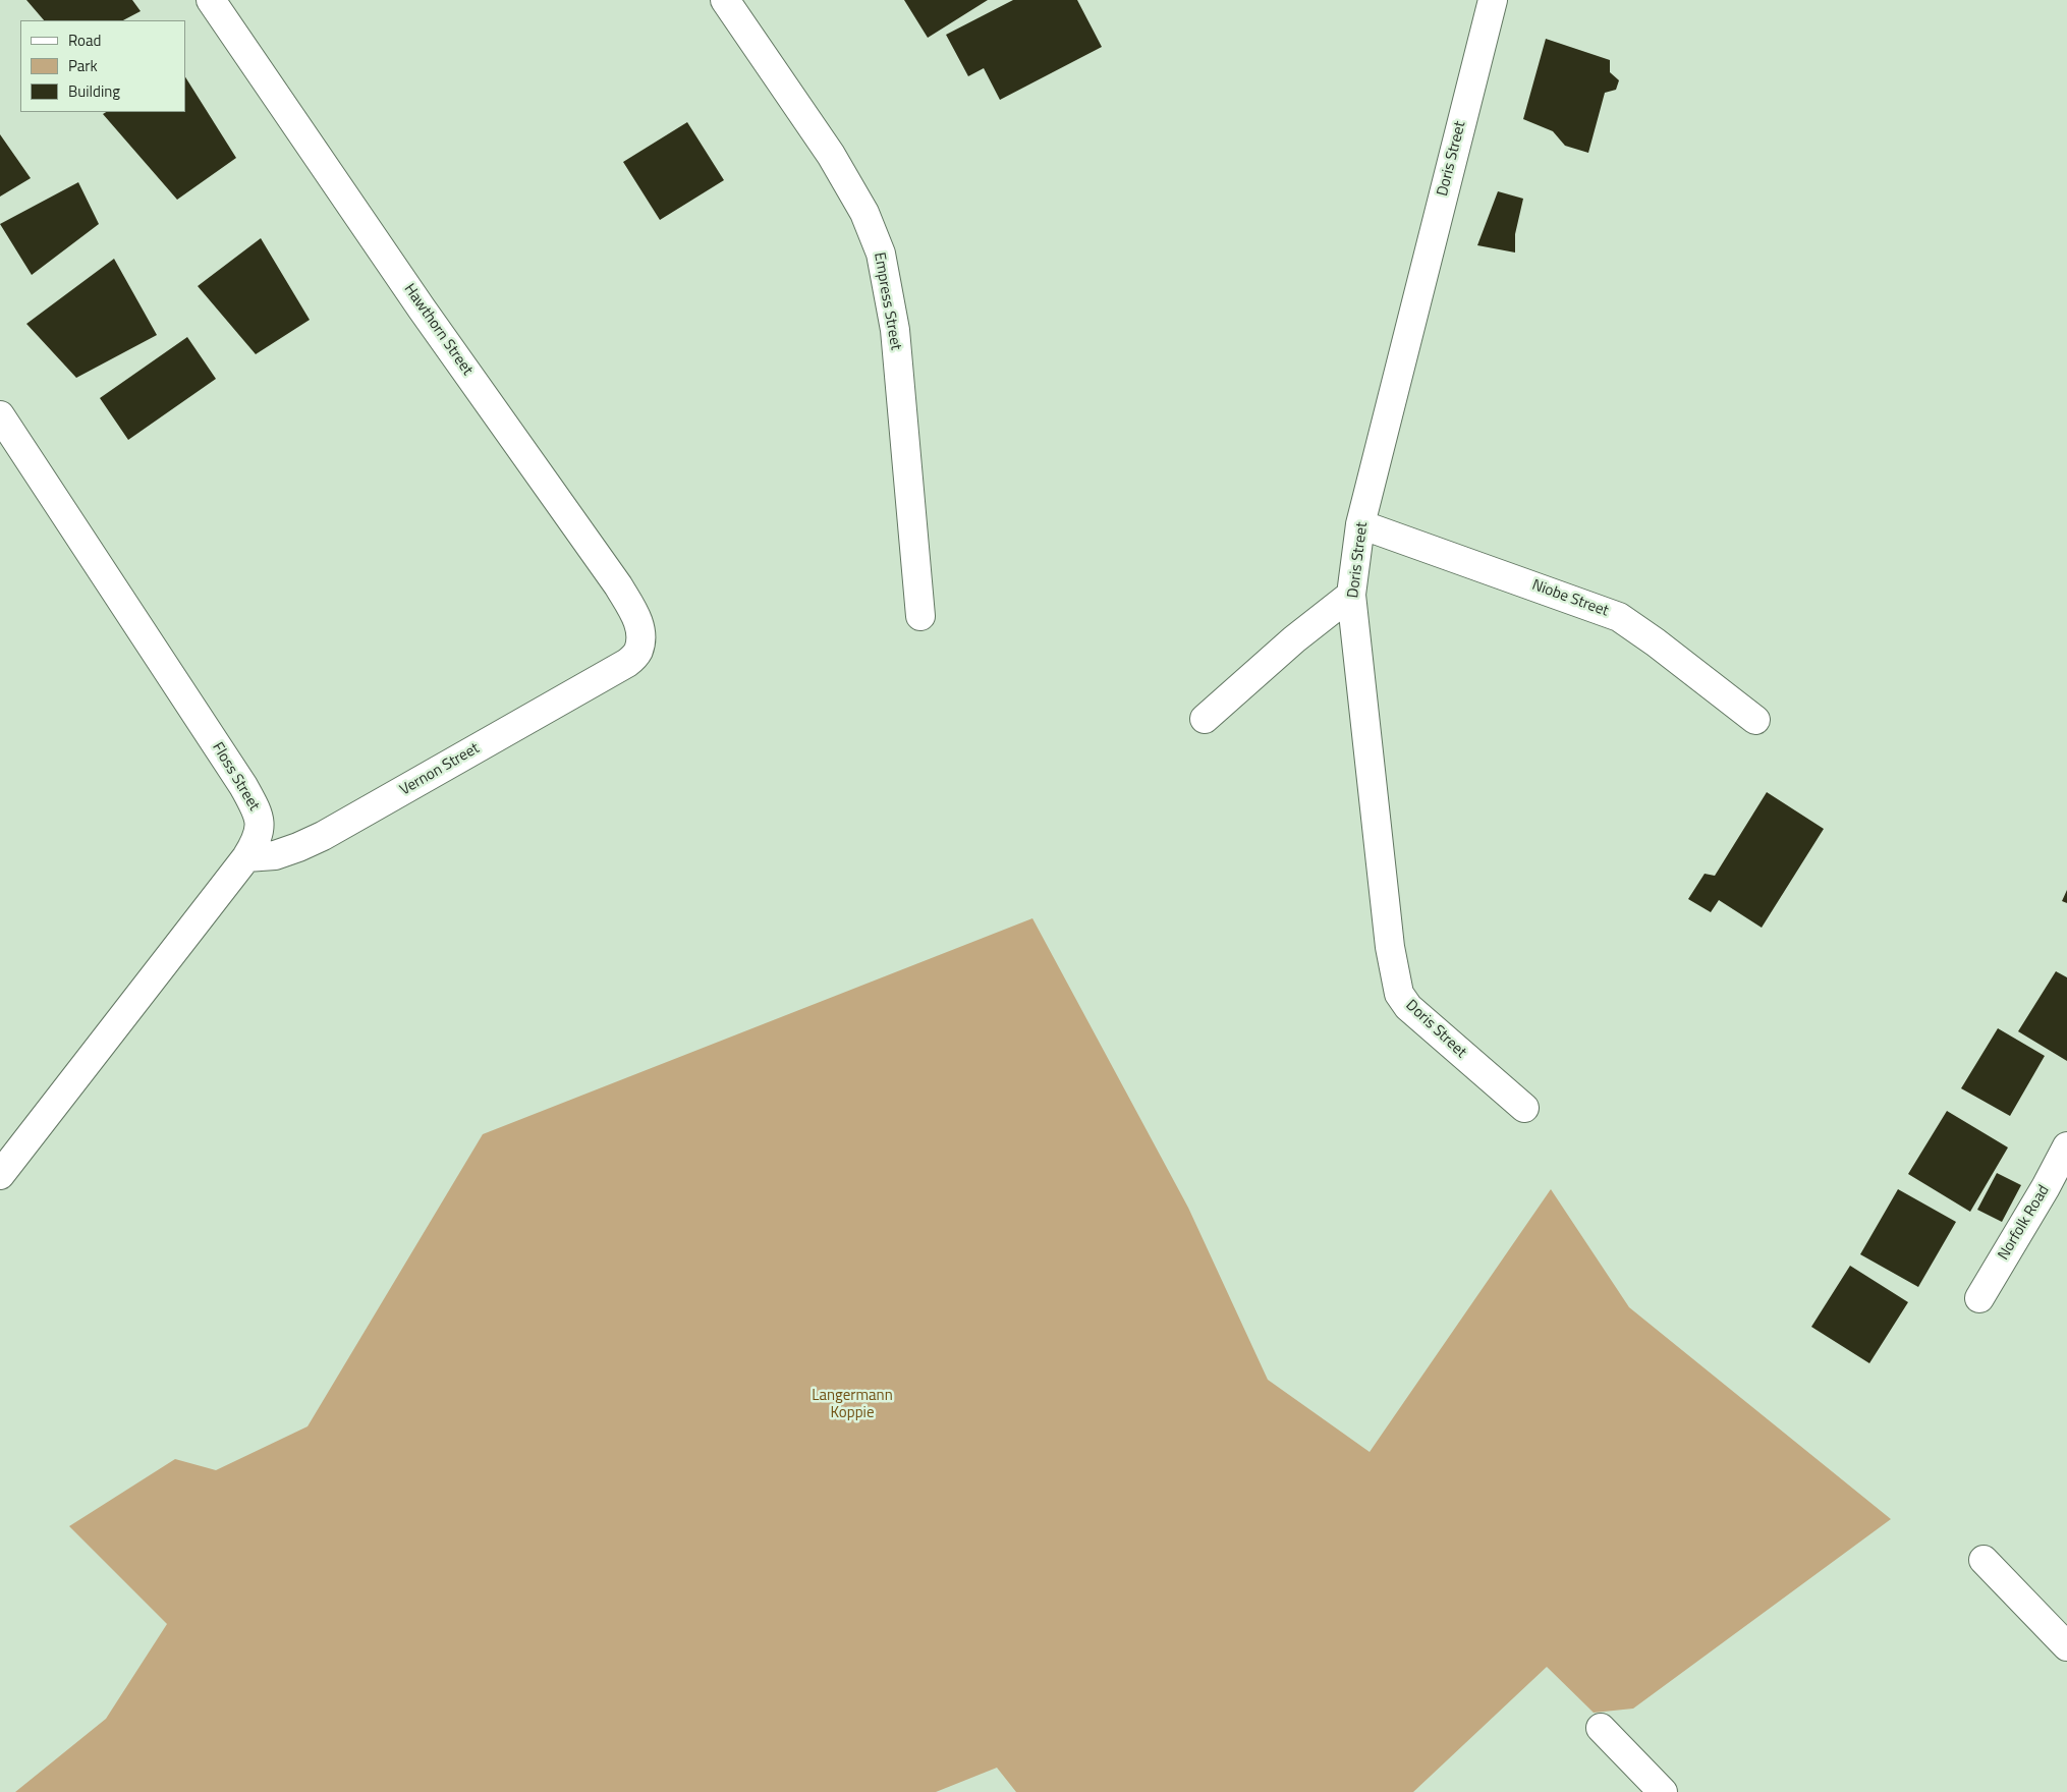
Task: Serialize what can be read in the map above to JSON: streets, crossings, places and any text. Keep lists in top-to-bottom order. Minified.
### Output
{"streets":{"street":["Doris Street","Empress Street","Hawthorn Street","Niobe Street","Vernon Street","Floss Street","Norfolk Road"]},"crossings":[["Doris Street","Niobe Street"],["Hawthorn Street","Vernon Street"],["Vernon Street","Floss Street"]],"parks":["Langermann Koppie"],"legend":["Road","Park","Building"]}
